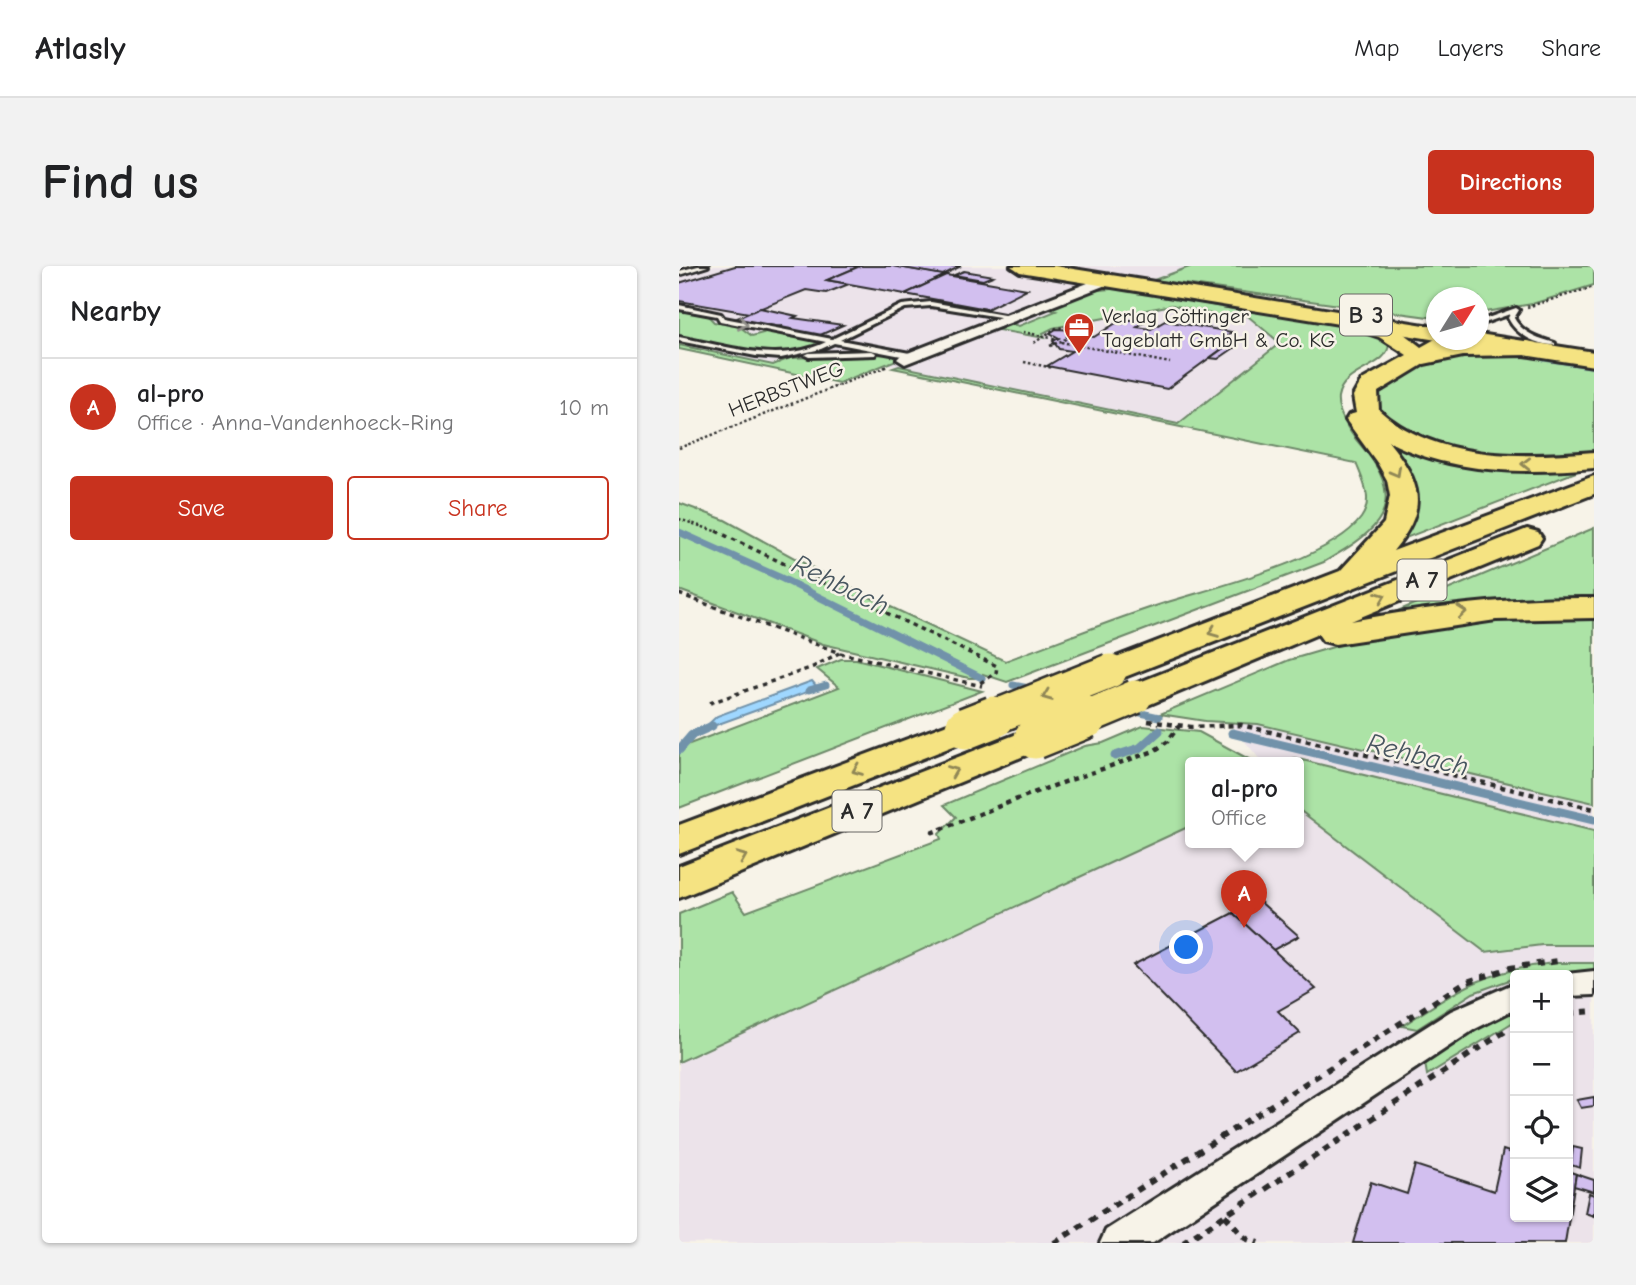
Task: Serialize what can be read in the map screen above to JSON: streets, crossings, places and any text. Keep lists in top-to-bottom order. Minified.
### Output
{"streets":{"main road":["B 3","A 7"],"path":["HERBSTWEG"]},"water":["Rehbach"],"places":{"office":["Verlag Göttinger Tageblatt GmbH & Co. KG"]},"north":"top right","page":{"header":"Atlasly","nav":["Map","Layers","Share"],"buttons":["Directions",["Save","Share"]],"title":"Find us","heading":"Nearby","list":[{"mark":"A","name":"al-pro","note":"Office · Anna-Vandenhoeck-Ring","value":"10 m"}],"popup":["al-pro","Office"],"pins":"A","map_buttons":["+","−"]}}
